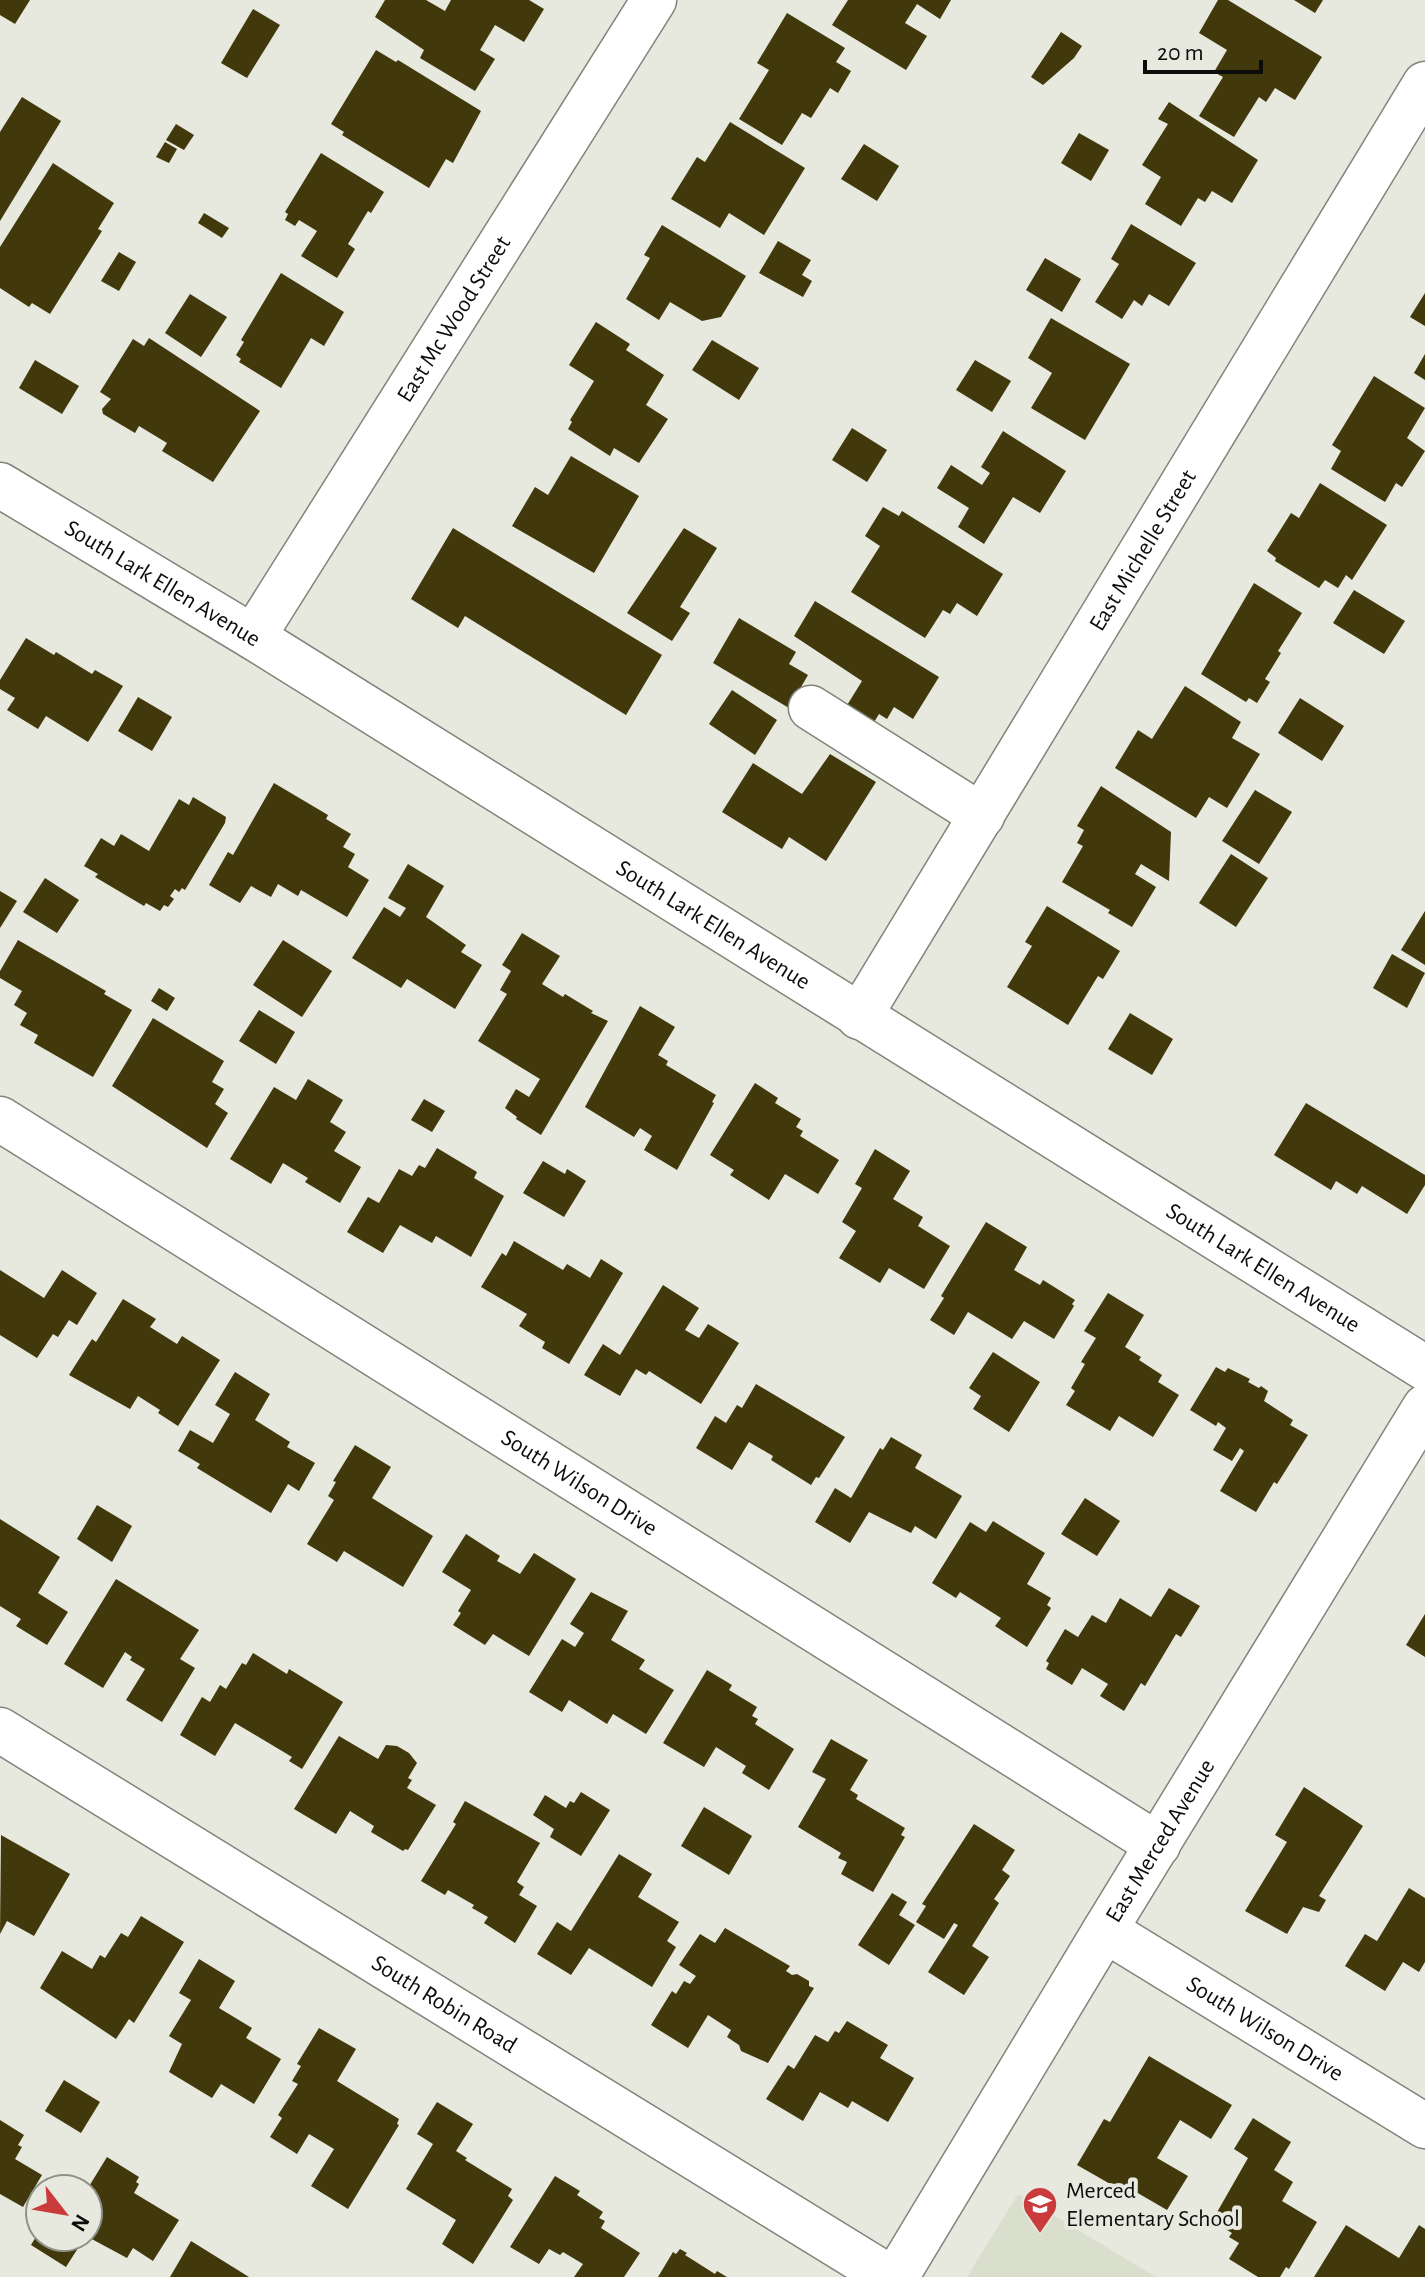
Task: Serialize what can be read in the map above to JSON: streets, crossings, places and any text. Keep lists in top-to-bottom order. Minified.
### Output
{"streets":{"street":["East Mc Wood Street","East Michelle Street","South Lark Ellen Avenue","South Wilson Drive","East Merced Avenue","South Robin Road"]},"crossings":[["East Mc Wood Street","South Lark Ellen Avenue"],["East Michelle Street","South Lark Ellen Avenue"],["South Wilson Drive","East Merced Avenue"]],"places":{"school or university":["Merced Elementary School"]},"scale_bar":"20 m","north":"bottom right"}
